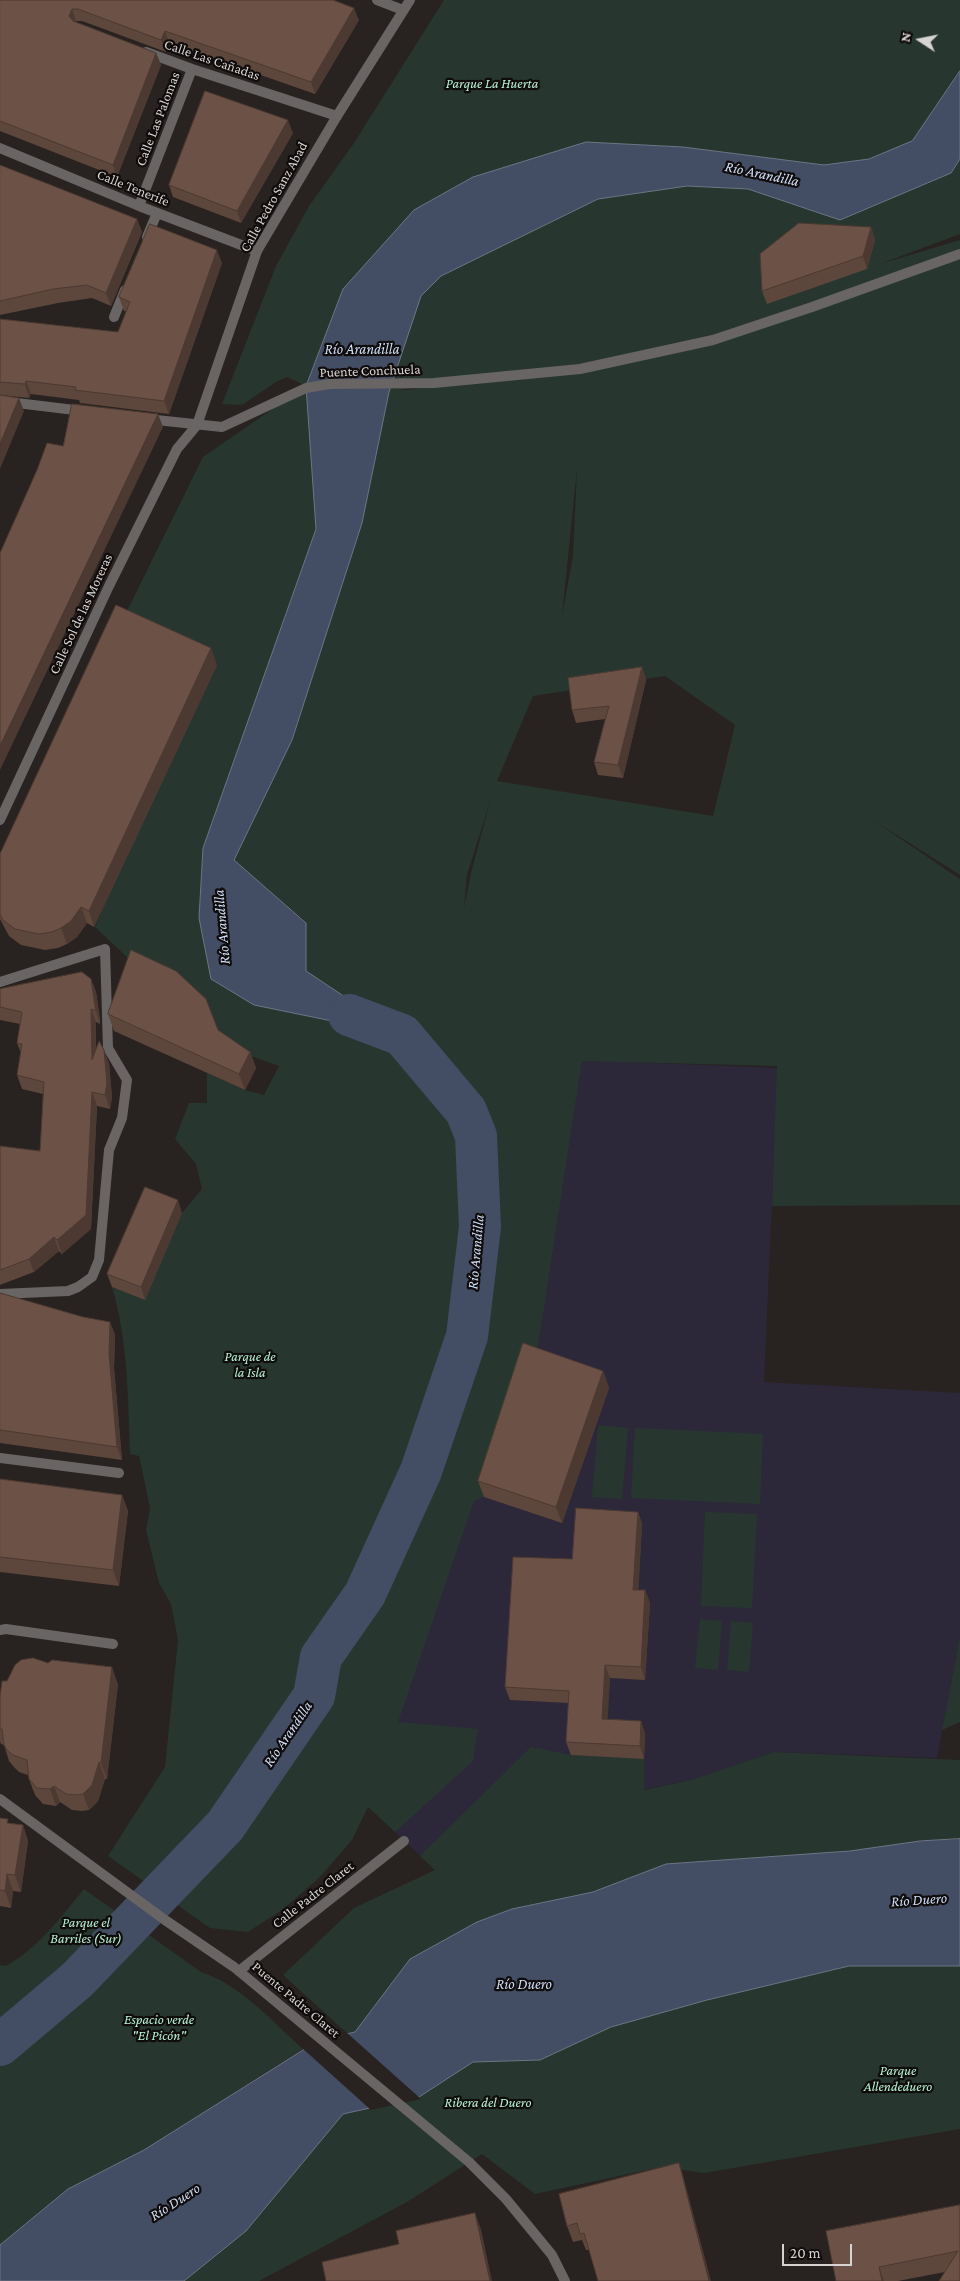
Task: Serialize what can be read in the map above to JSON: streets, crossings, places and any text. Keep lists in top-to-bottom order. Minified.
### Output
{"streets":{"street":["Calle Las Cañadas","Calle Las Palomas","Calle Tenerife","Calle Pedro Sanz Abad","Puente Conchuela","Calle Sol de las Moreras","Calle Padre Claret","Puente Padre Claret"]},"crossings":[["Calle Las Cañadas","Calle Las Palomas"],["Calle Las Cañadas","Calle Pedro Sanz Abad"],["Calle Las Palomas","Calle Tenerife"],["Calle Tenerife","Calle Pedro Sanz Abad"],["Calle Pedro Sanz Abad","Puente Conchuela"],["Calle Pedro Sanz Abad","Calle Sol de las Moreras"],["Puente Conchuela","Calle Sol de las Moreras"],["Calle Padre Claret","Puente Padre Claret"]],"water":["Río Arandilla","Río Duero"],"parks":["Parque La Huerta","Parque de la Isla","Parque el Barriles (Sur)","Espacio verde \"El Picón\"","Parque Allendeduero","Ribera del Duero"],"scale_bar":"20 m","north":"left"}
